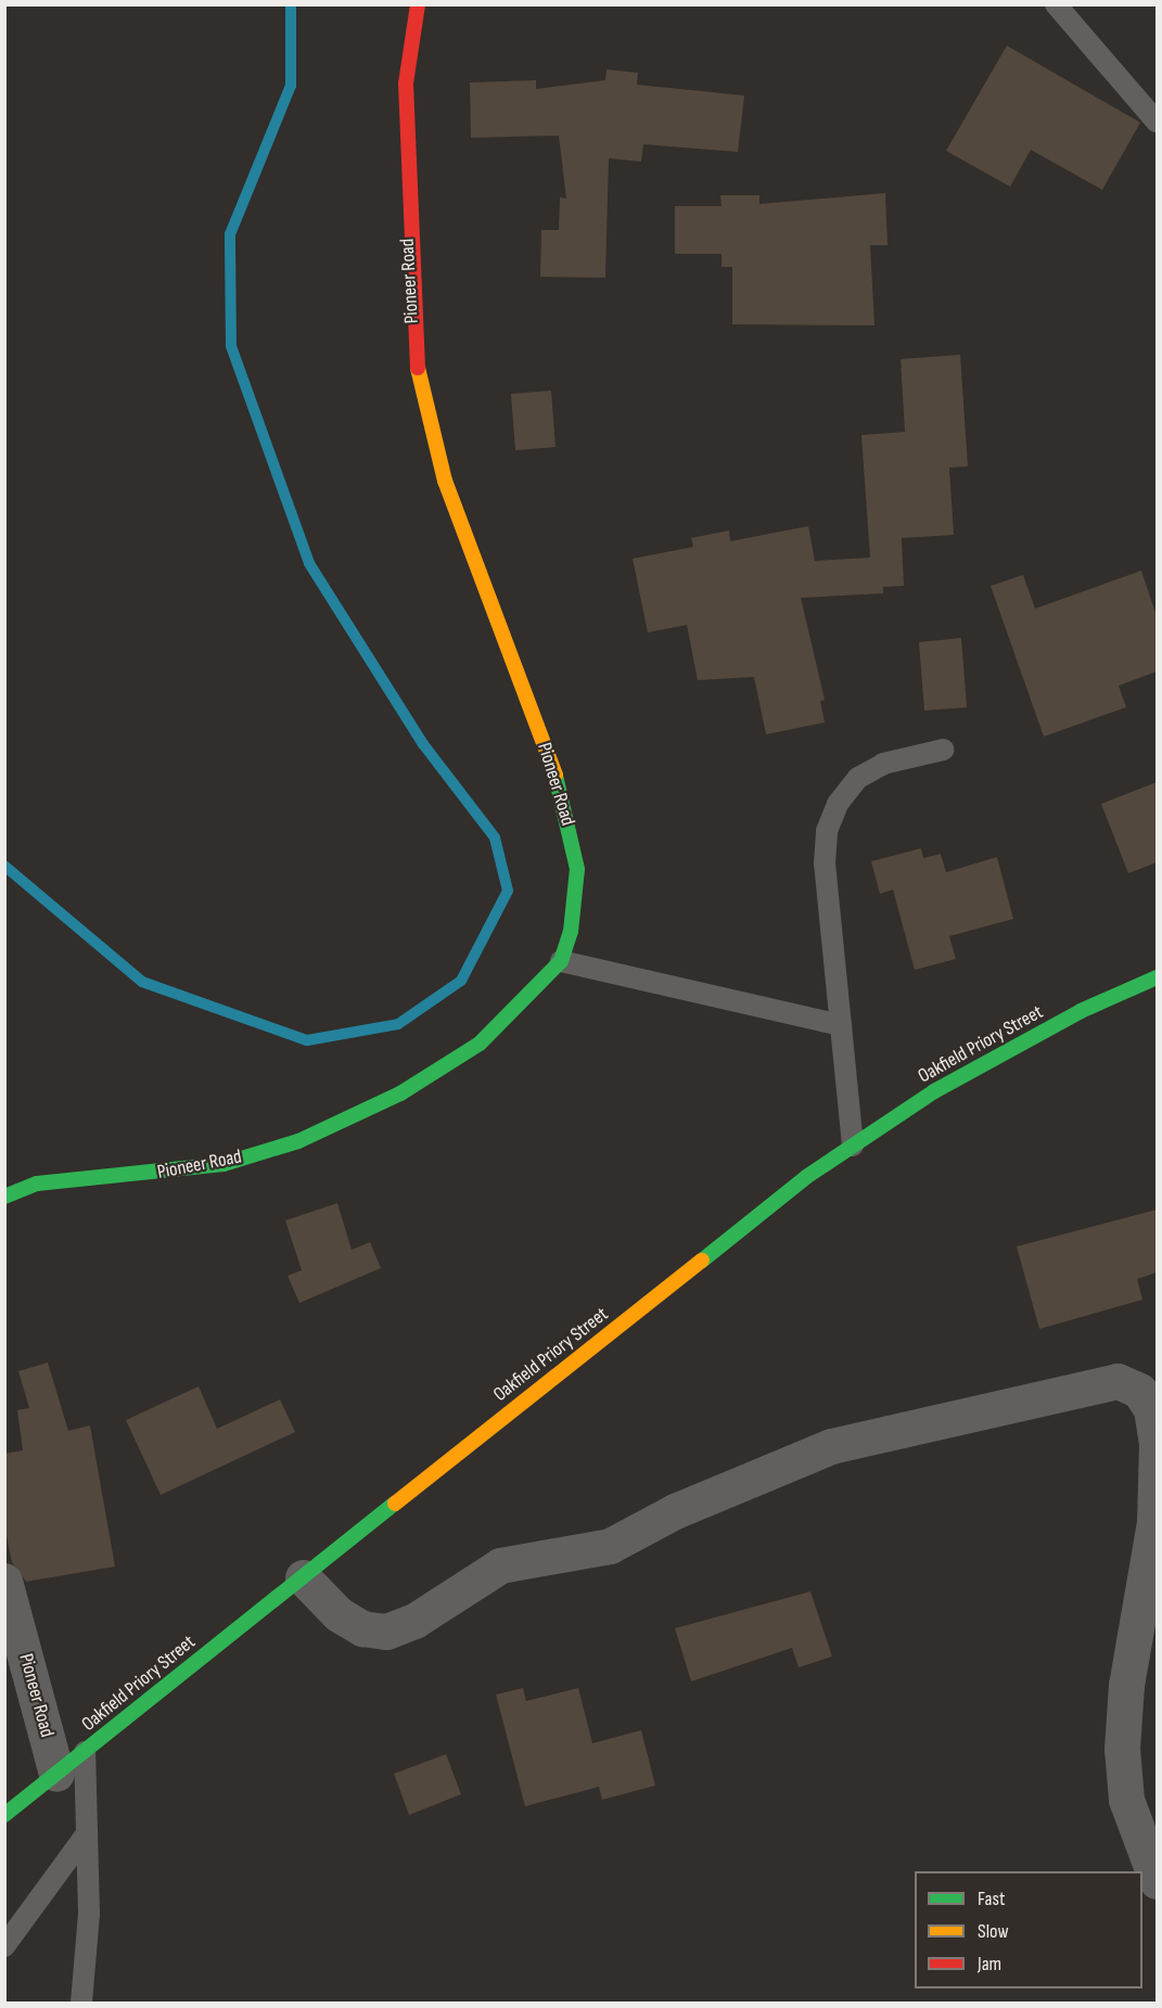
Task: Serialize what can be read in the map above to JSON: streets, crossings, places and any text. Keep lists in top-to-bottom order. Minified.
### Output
{"streets":{"street":["Pioneer Road","Oakfield Priory Street"]},"crossings":[["Pioneer Road","Oakfield Priory Street"]],"legend":["Fast","Slow","Jam"]}
